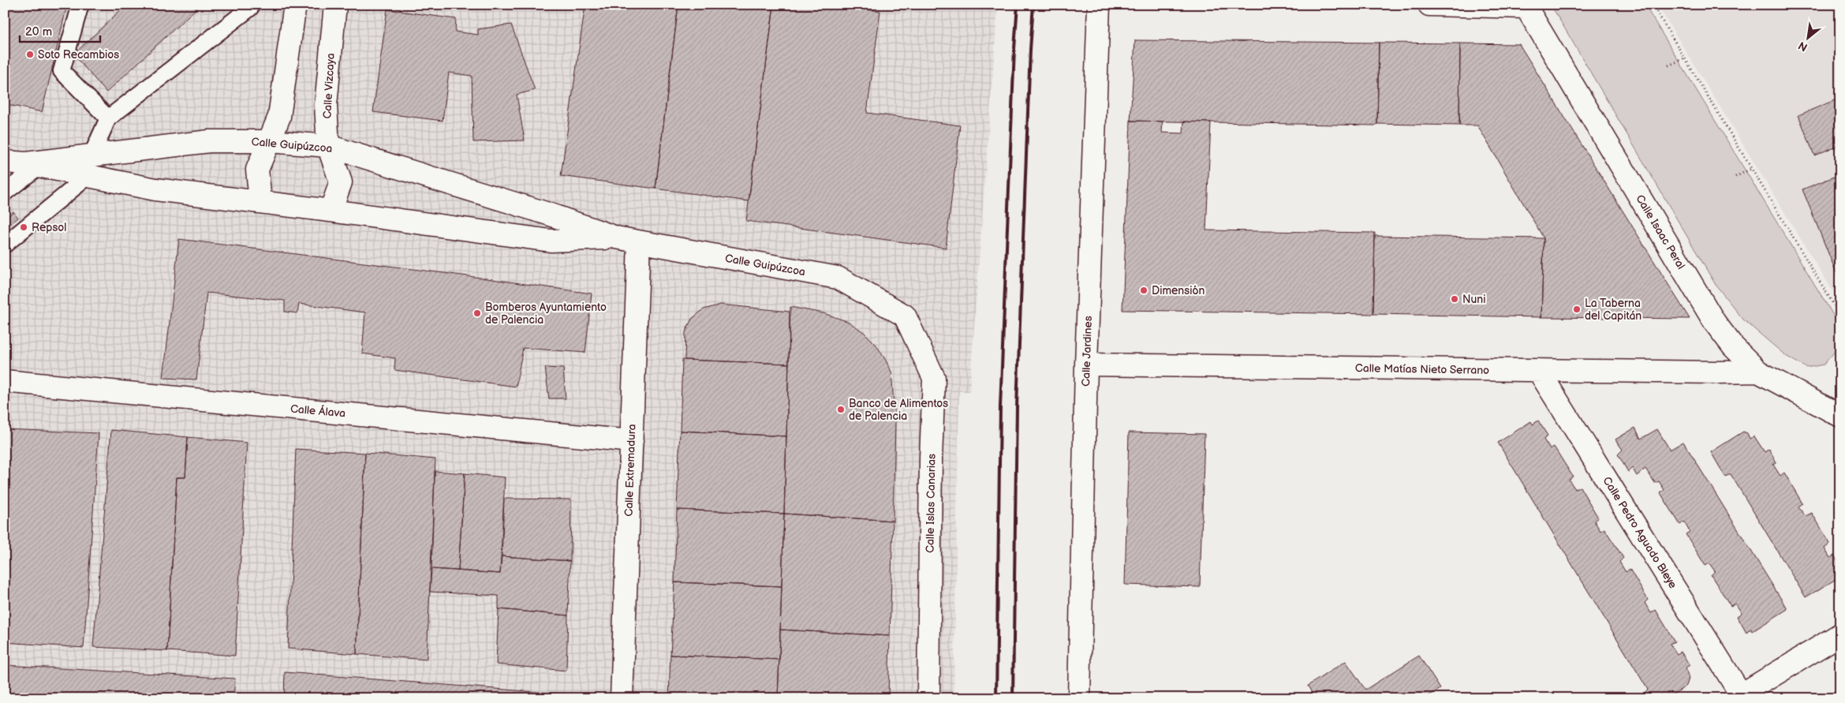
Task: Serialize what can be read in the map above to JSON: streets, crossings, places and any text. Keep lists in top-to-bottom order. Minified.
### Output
{"streets":{"street":["Calle Vizcaya","Calle Guipúzcoa","Calle Isaac Peral","Calle Jardines","Calle Matías Nieto Serrano","Calle Álava","Calle Extremadura","Calle Islas Canarias","Calle Pedro Aguado Bleye"]},"crossings":[["Calle Vizcaya","Calle Guipúzcoa"],["Calle Guipúzcoa","Calle Extremadura"],["Calle Guipúzcoa","Calle Islas Canarias"],["Calle Isaac Peral","Calle Matías Nieto Serrano"],["Calle Jardines","Calle Matías Nieto Serrano"],["Calle Matías Nieto Serrano","Calle Pedro Aguado Bleye"],["Calle Álava","Calle Extremadura"]],"places":["Soto Recambios","Repsol","Dimensión","Nuni","La Taberna del Capitán","Bomberos Ayuntamiento de Palencia","Banco de Alimentos de Palencia"],"scale_bar":"20 m","north":"bottom left"}
